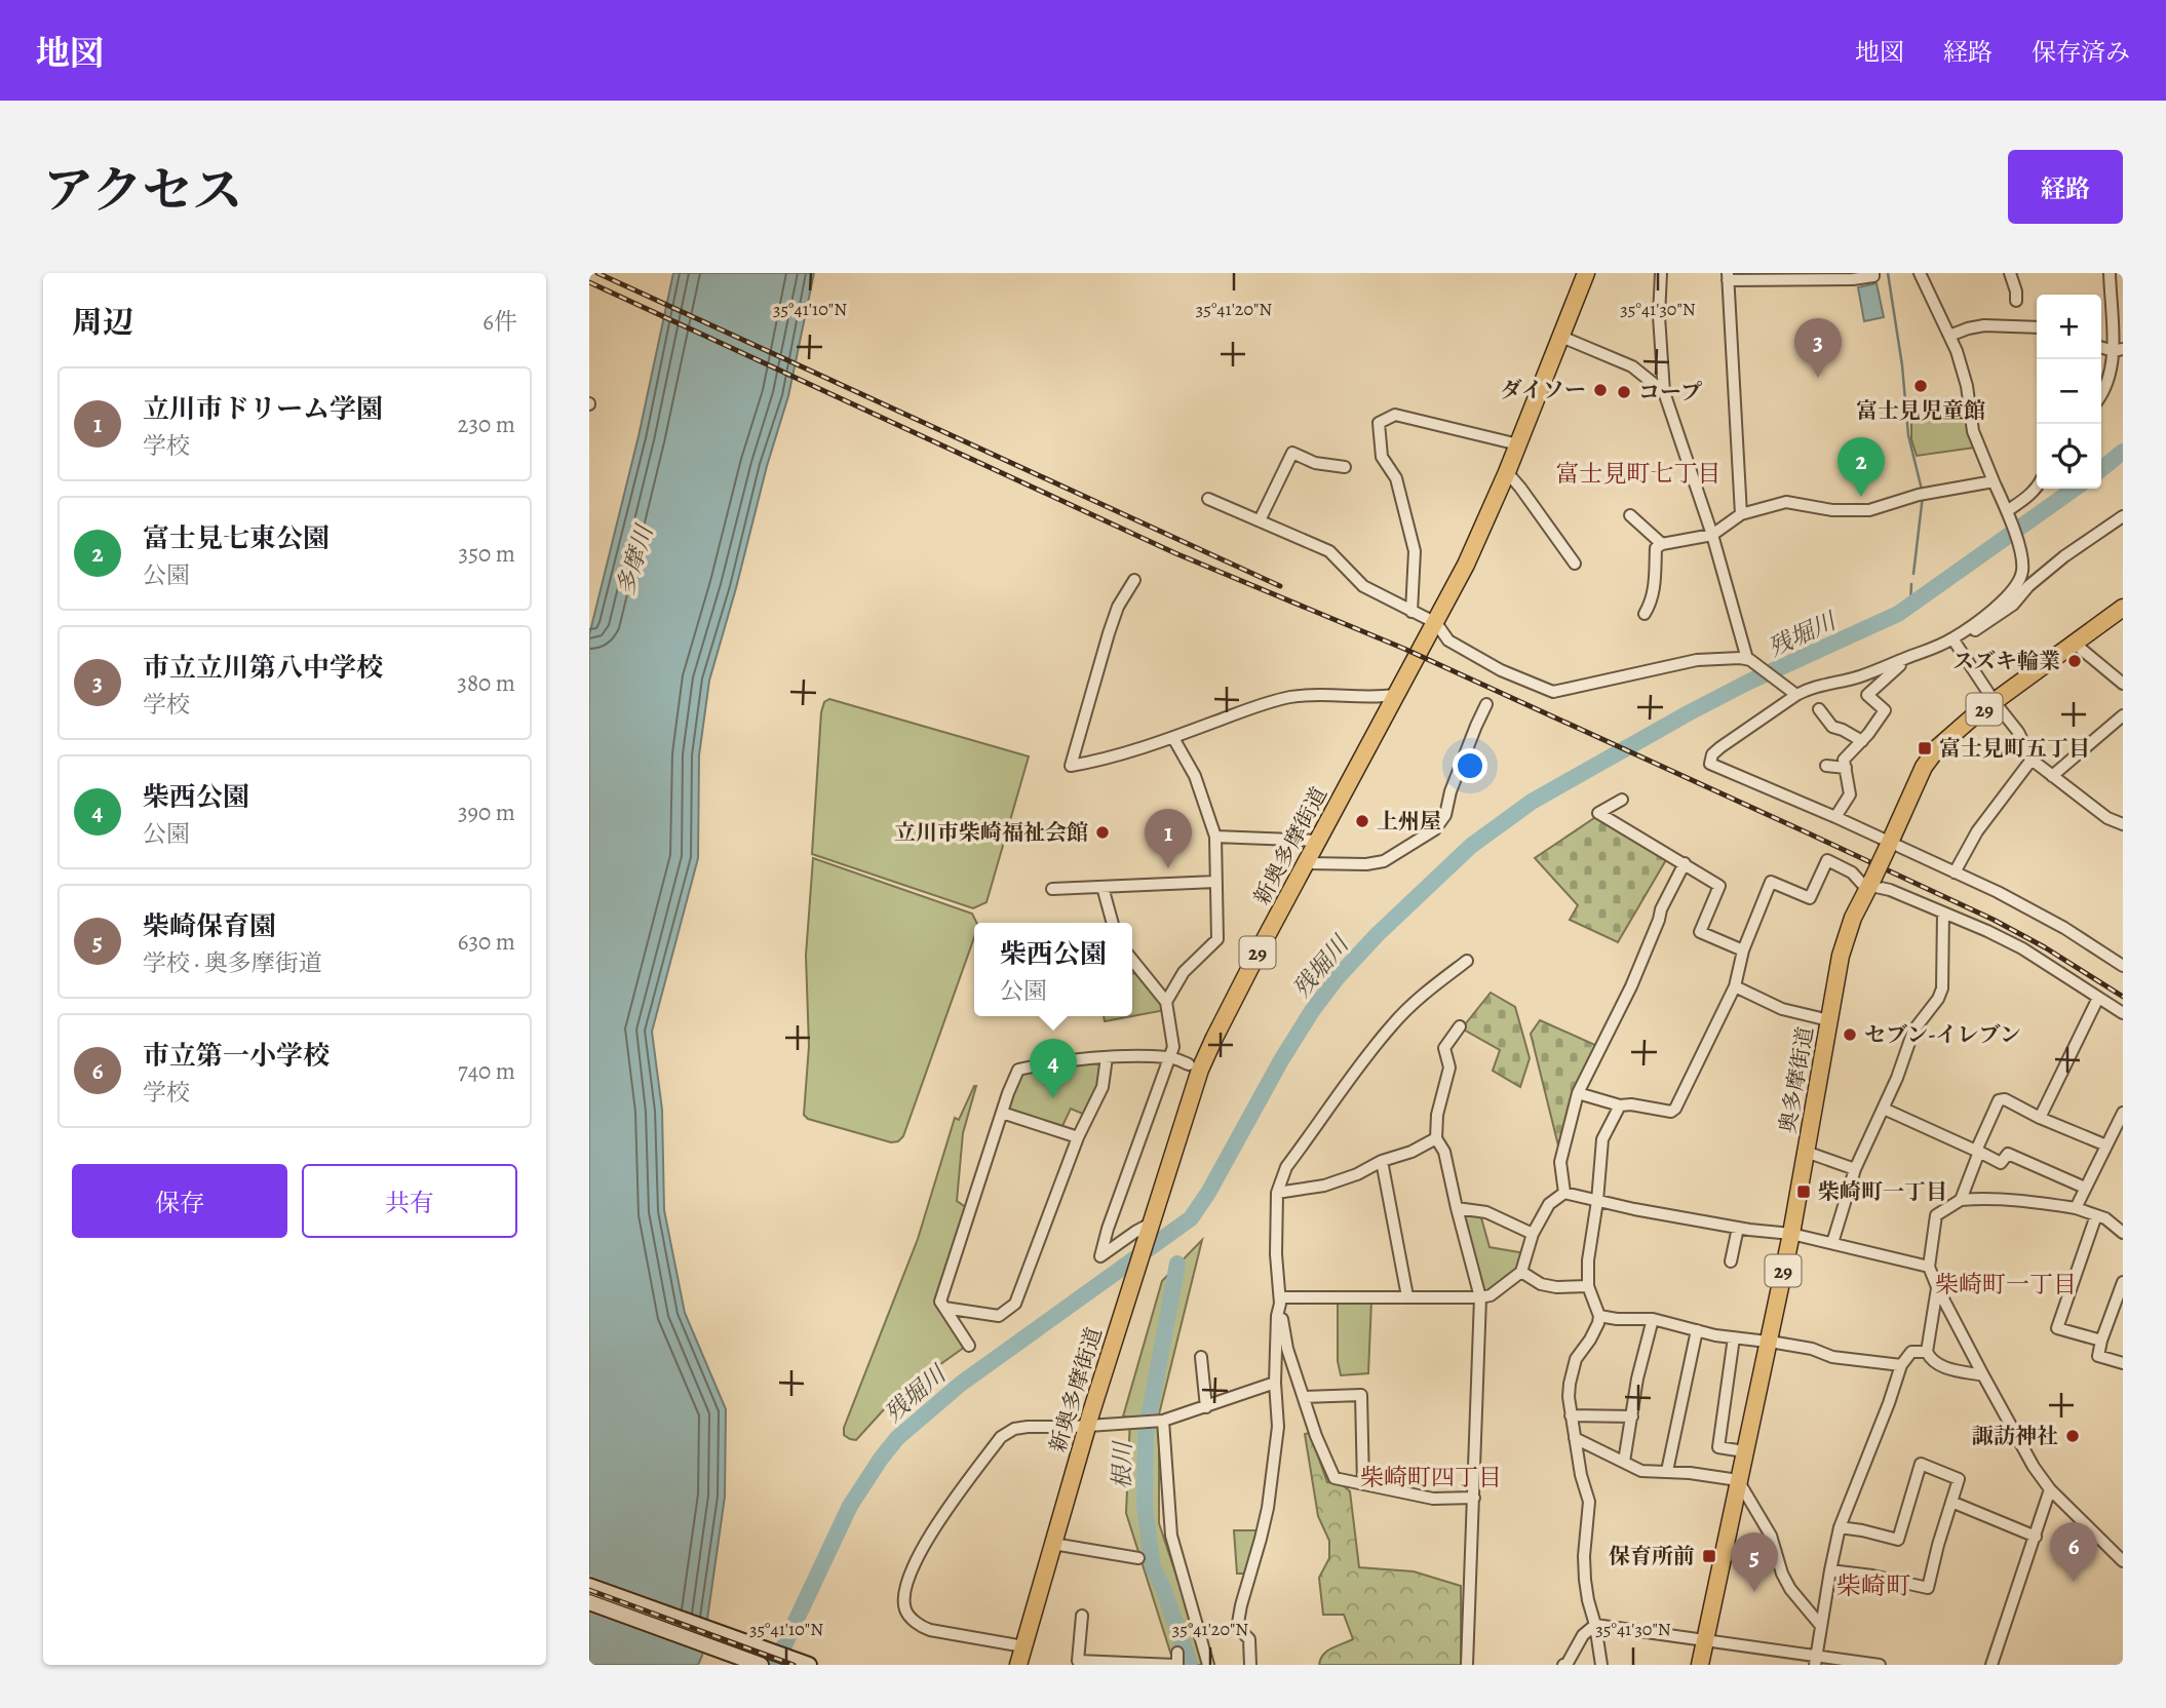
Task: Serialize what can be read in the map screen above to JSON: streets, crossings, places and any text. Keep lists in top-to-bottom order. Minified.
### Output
{"streets":{"main road":["29","新奥多摩街道","奥多摩街道"]},"districts":["富士見町七丁目","柴崎町一丁目","柴崎町四丁目","柴崎町"],"water":["多摩川","残堀川","根川"],"places":{"other":["富士見児童館","ダイソー","コープ","スズキ輪業","上州屋","立川市柴崎福祉会館","セブン-イレブン","諏訪神社"],"transit":["富士見町五丁目","柴崎町一丁目","保育所前"]},"page":{"header":"地図","nav":["地図","経路","保存済み"],"title":"アクセス","buttons":["経路",["保存","共有"]],"heading":["周辺","6件"],"map_buttons":["+","−"],"pins":["3","2","1","4","6","5"],"list":[{"mark":"1","name":"立川市ドリーム学園","note":"学校","value":"230 m"},{"mark":"2","name":"富士見七東公園","note":"公園","value":"350 m"},{"mark":"3","name":"市立立川第八中学校","note":"学校","value":"380 m"},{"mark":"4","name":"柴西公園","note":"公園","value":"390 m"},{"mark":"5","name":"柴崎保育園","note":"学校 · 奥多摩街道","value":"630 m"},{"mark":"6","name":"市立第一小学校","note":"学校","value":"740 m"}],"popup":["柴西公園","公園"]},"coordinates":["35°41'10\"N","35°41'20\"N","35°41'30\"N"]}
